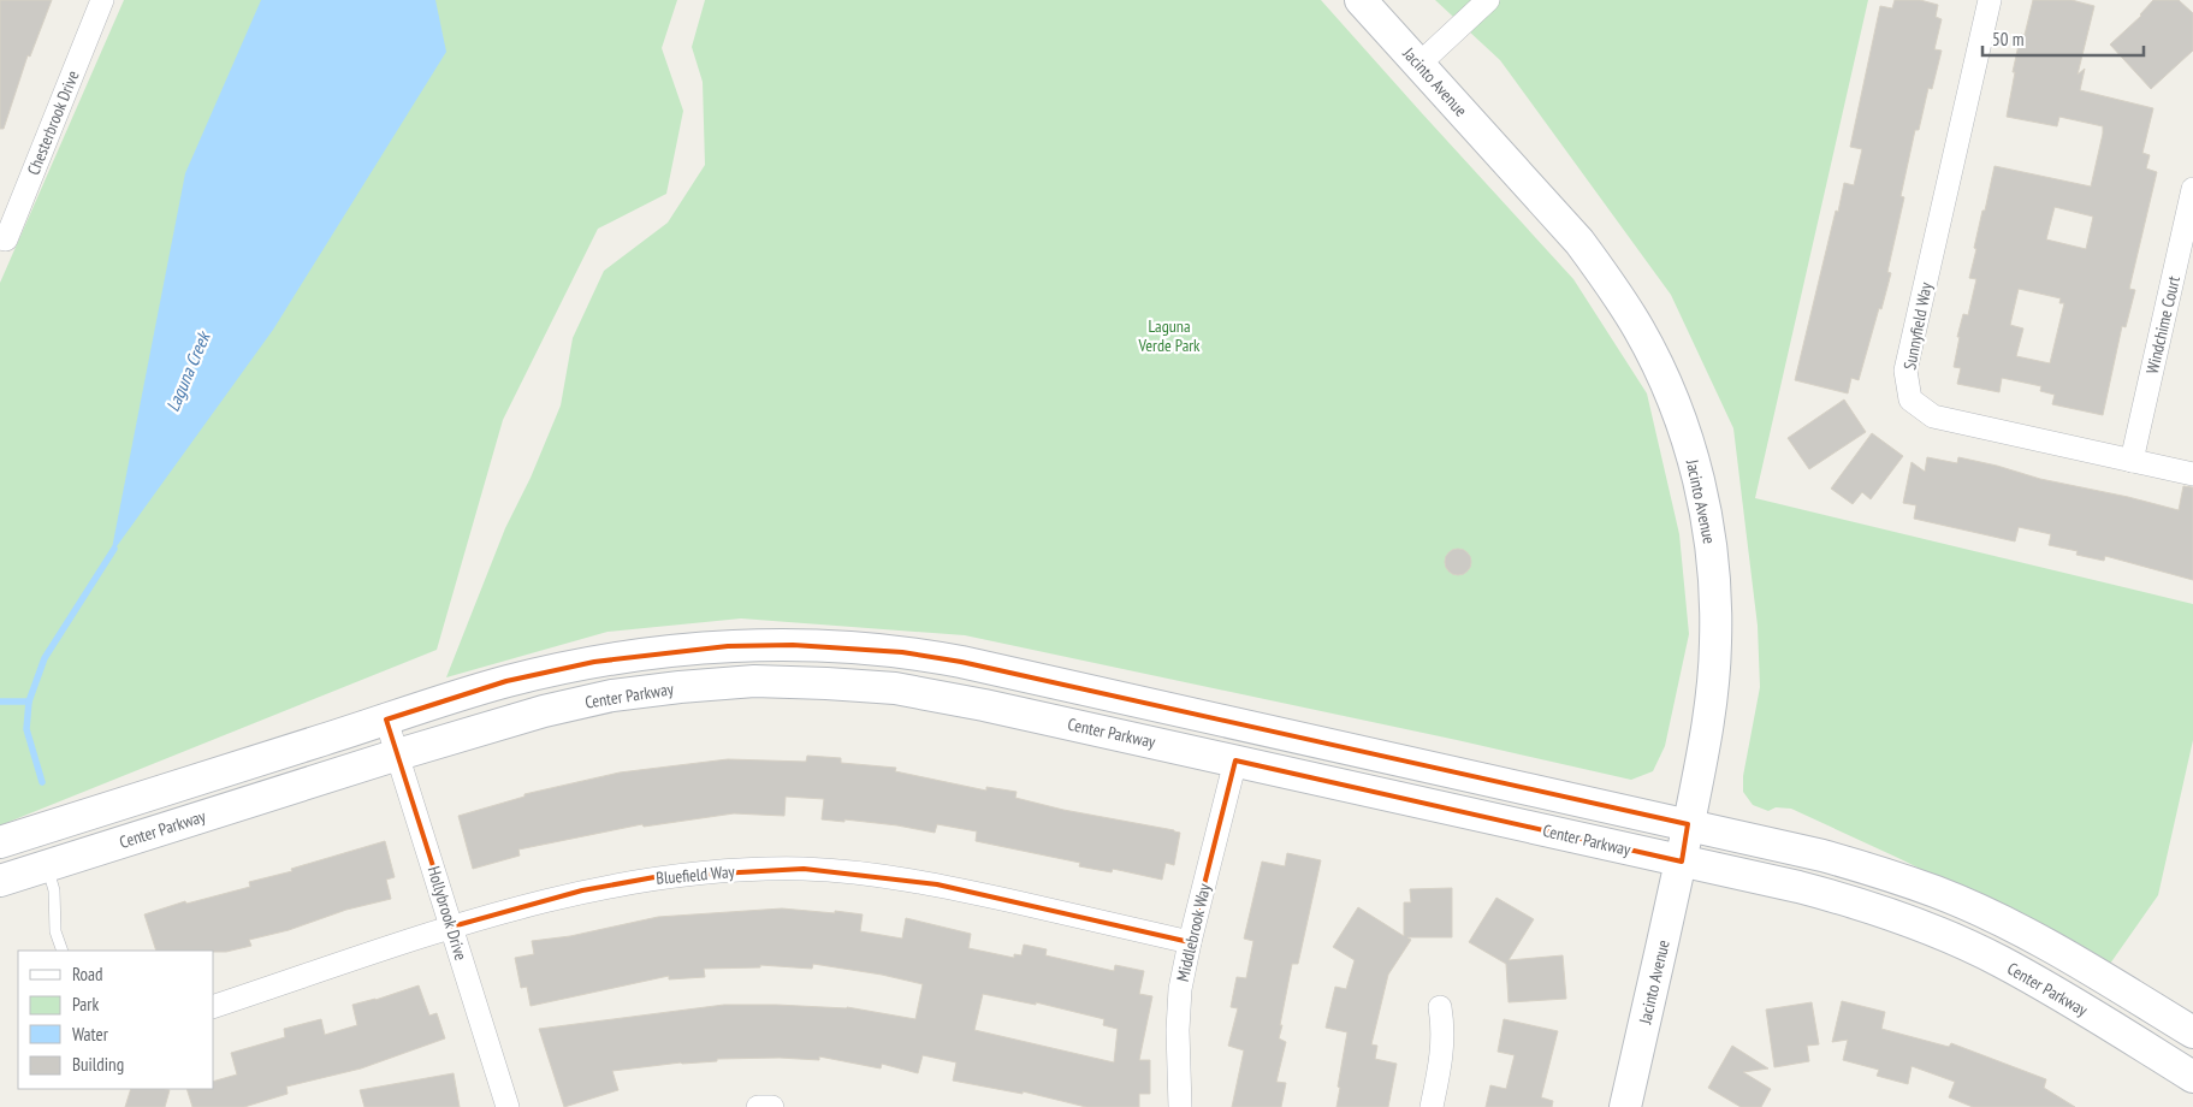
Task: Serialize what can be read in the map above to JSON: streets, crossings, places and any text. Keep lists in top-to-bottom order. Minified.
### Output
{"streets":{"main road":["Jacinto Avenue","Center Parkway"],"street":["Chesterbrook Drive","Windchime Court","Sunnyfield Way","Bluefield Way","Hollybrook Drive","Middlebrook Way"]},"crossings":[["Jacinto Avenue","Center Parkway"],["Windchime Court","Sunnyfield Way"],["Center Parkway","Hollybrook Drive"],["Center Parkway","Middlebrook Way"],["Bluefield Way","Hollybrook Drive"],["Bluefield Way","Middlebrook Way"]],"water":["Laguna Creek"],"parks":["Laguna Verde Park"],"legend":["Road","Park","Water","Building"],"scale_bar":"50 m"}
